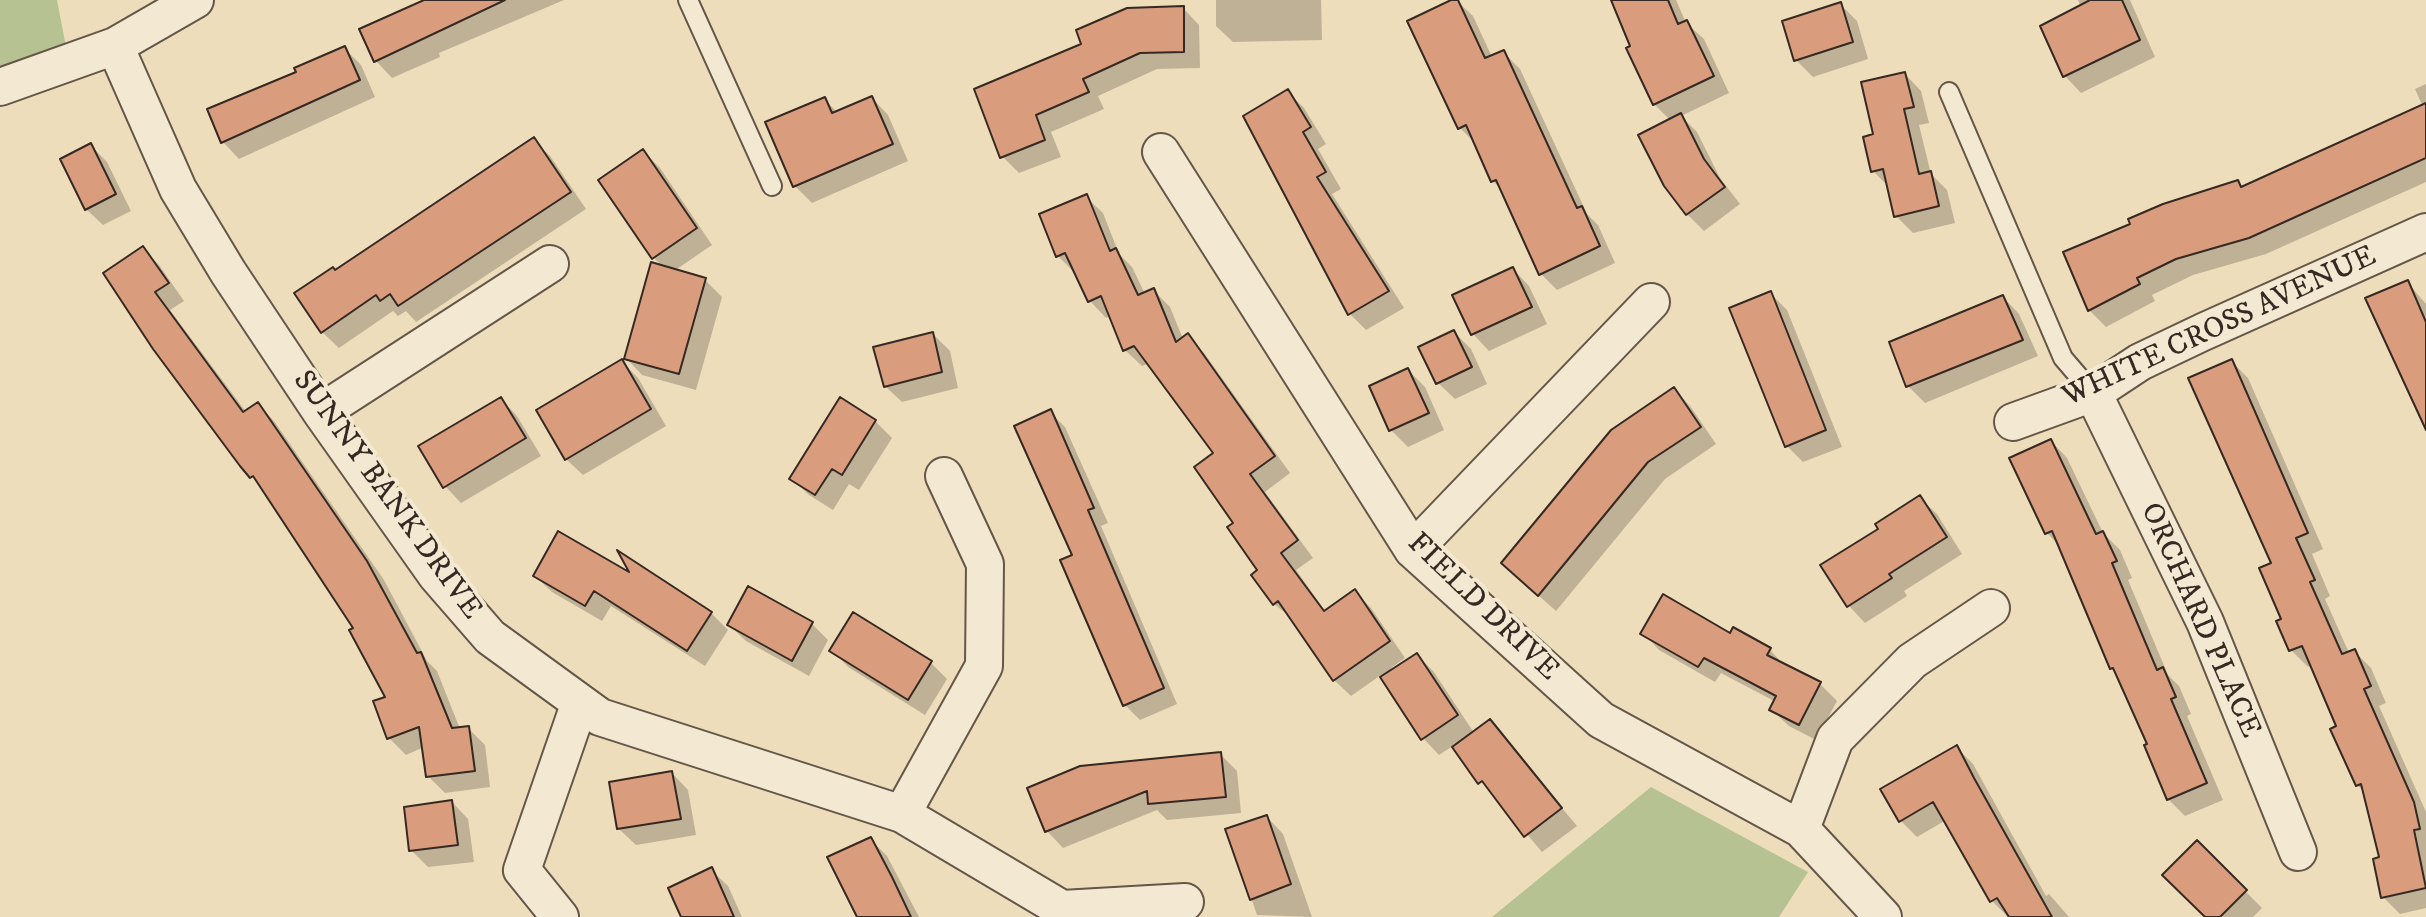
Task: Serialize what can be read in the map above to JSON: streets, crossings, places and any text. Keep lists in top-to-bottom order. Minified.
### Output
{"streets":{"street":["WHITE CROSS AVENUE","SUNNY BANK DRIVE","FIELD DRIVE","ORCHARD PLACE"]},"crossings":[["WHITE CROSS AVENUE","ORCHARD PLACE"]]}
